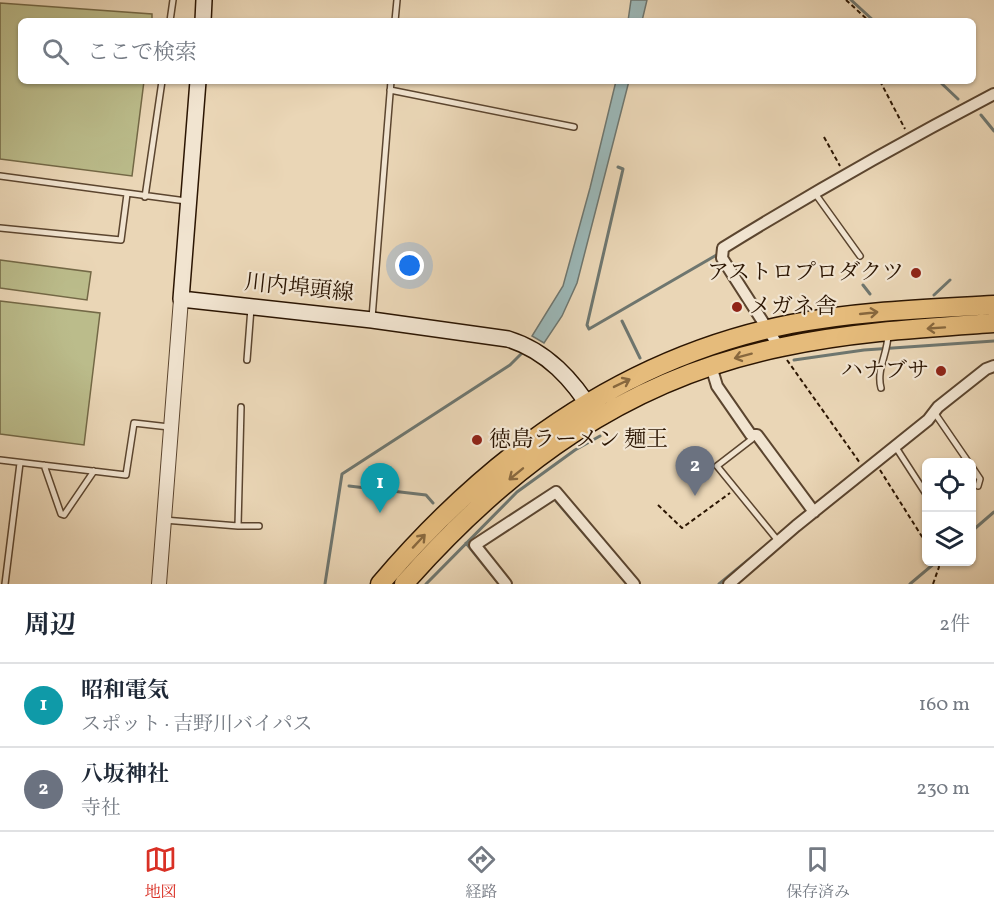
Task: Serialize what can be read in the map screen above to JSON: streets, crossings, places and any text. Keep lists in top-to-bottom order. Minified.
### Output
{"streets":{"main road":["川内埠頭線"]},"places":["アストロプロダクツ","メガネ舎","ハナブサ","徳島ラーメン 麺王"],"page":{"search":"ここで検索","pins":["2","1"],"heading":["周辺","2件"],"list":[{"mark":"1","name":"昭和電気","note":"スポット · 吉野川バイパス","value":"160 m"},{"mark":"2","name":"八坂神社","note":"寺社","value":"230 m"}],"nav":["地図","経路","保存済み"]}}
